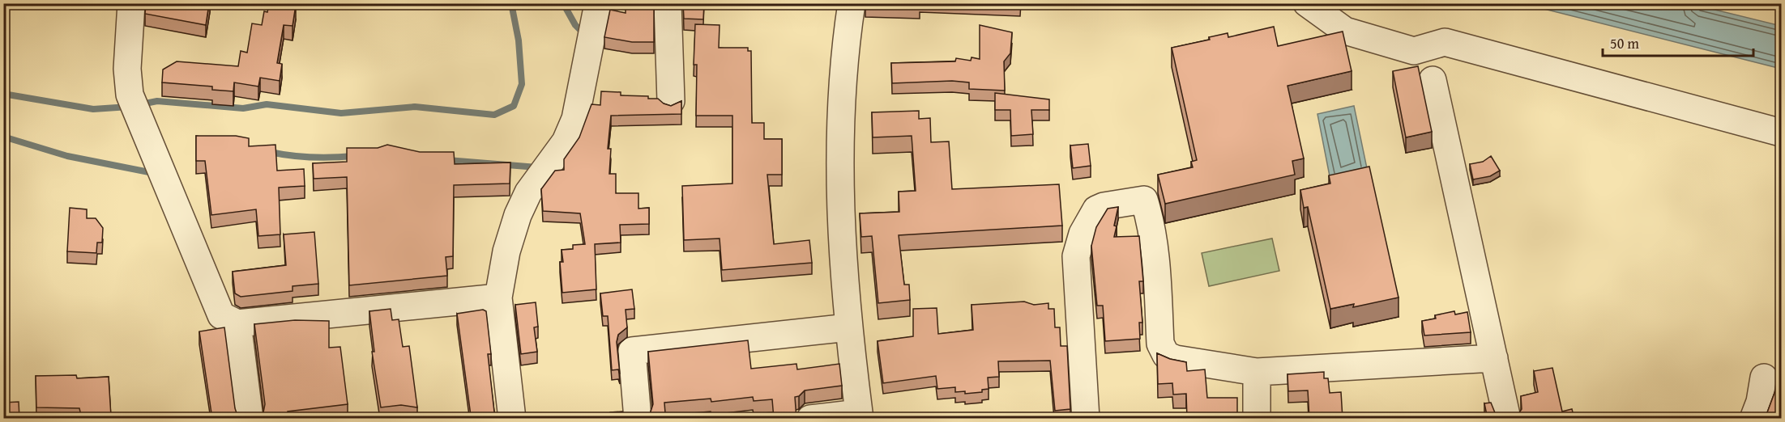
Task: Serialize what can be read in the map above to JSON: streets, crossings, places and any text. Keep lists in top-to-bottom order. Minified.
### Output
{"scale_bar":"50 m"}
